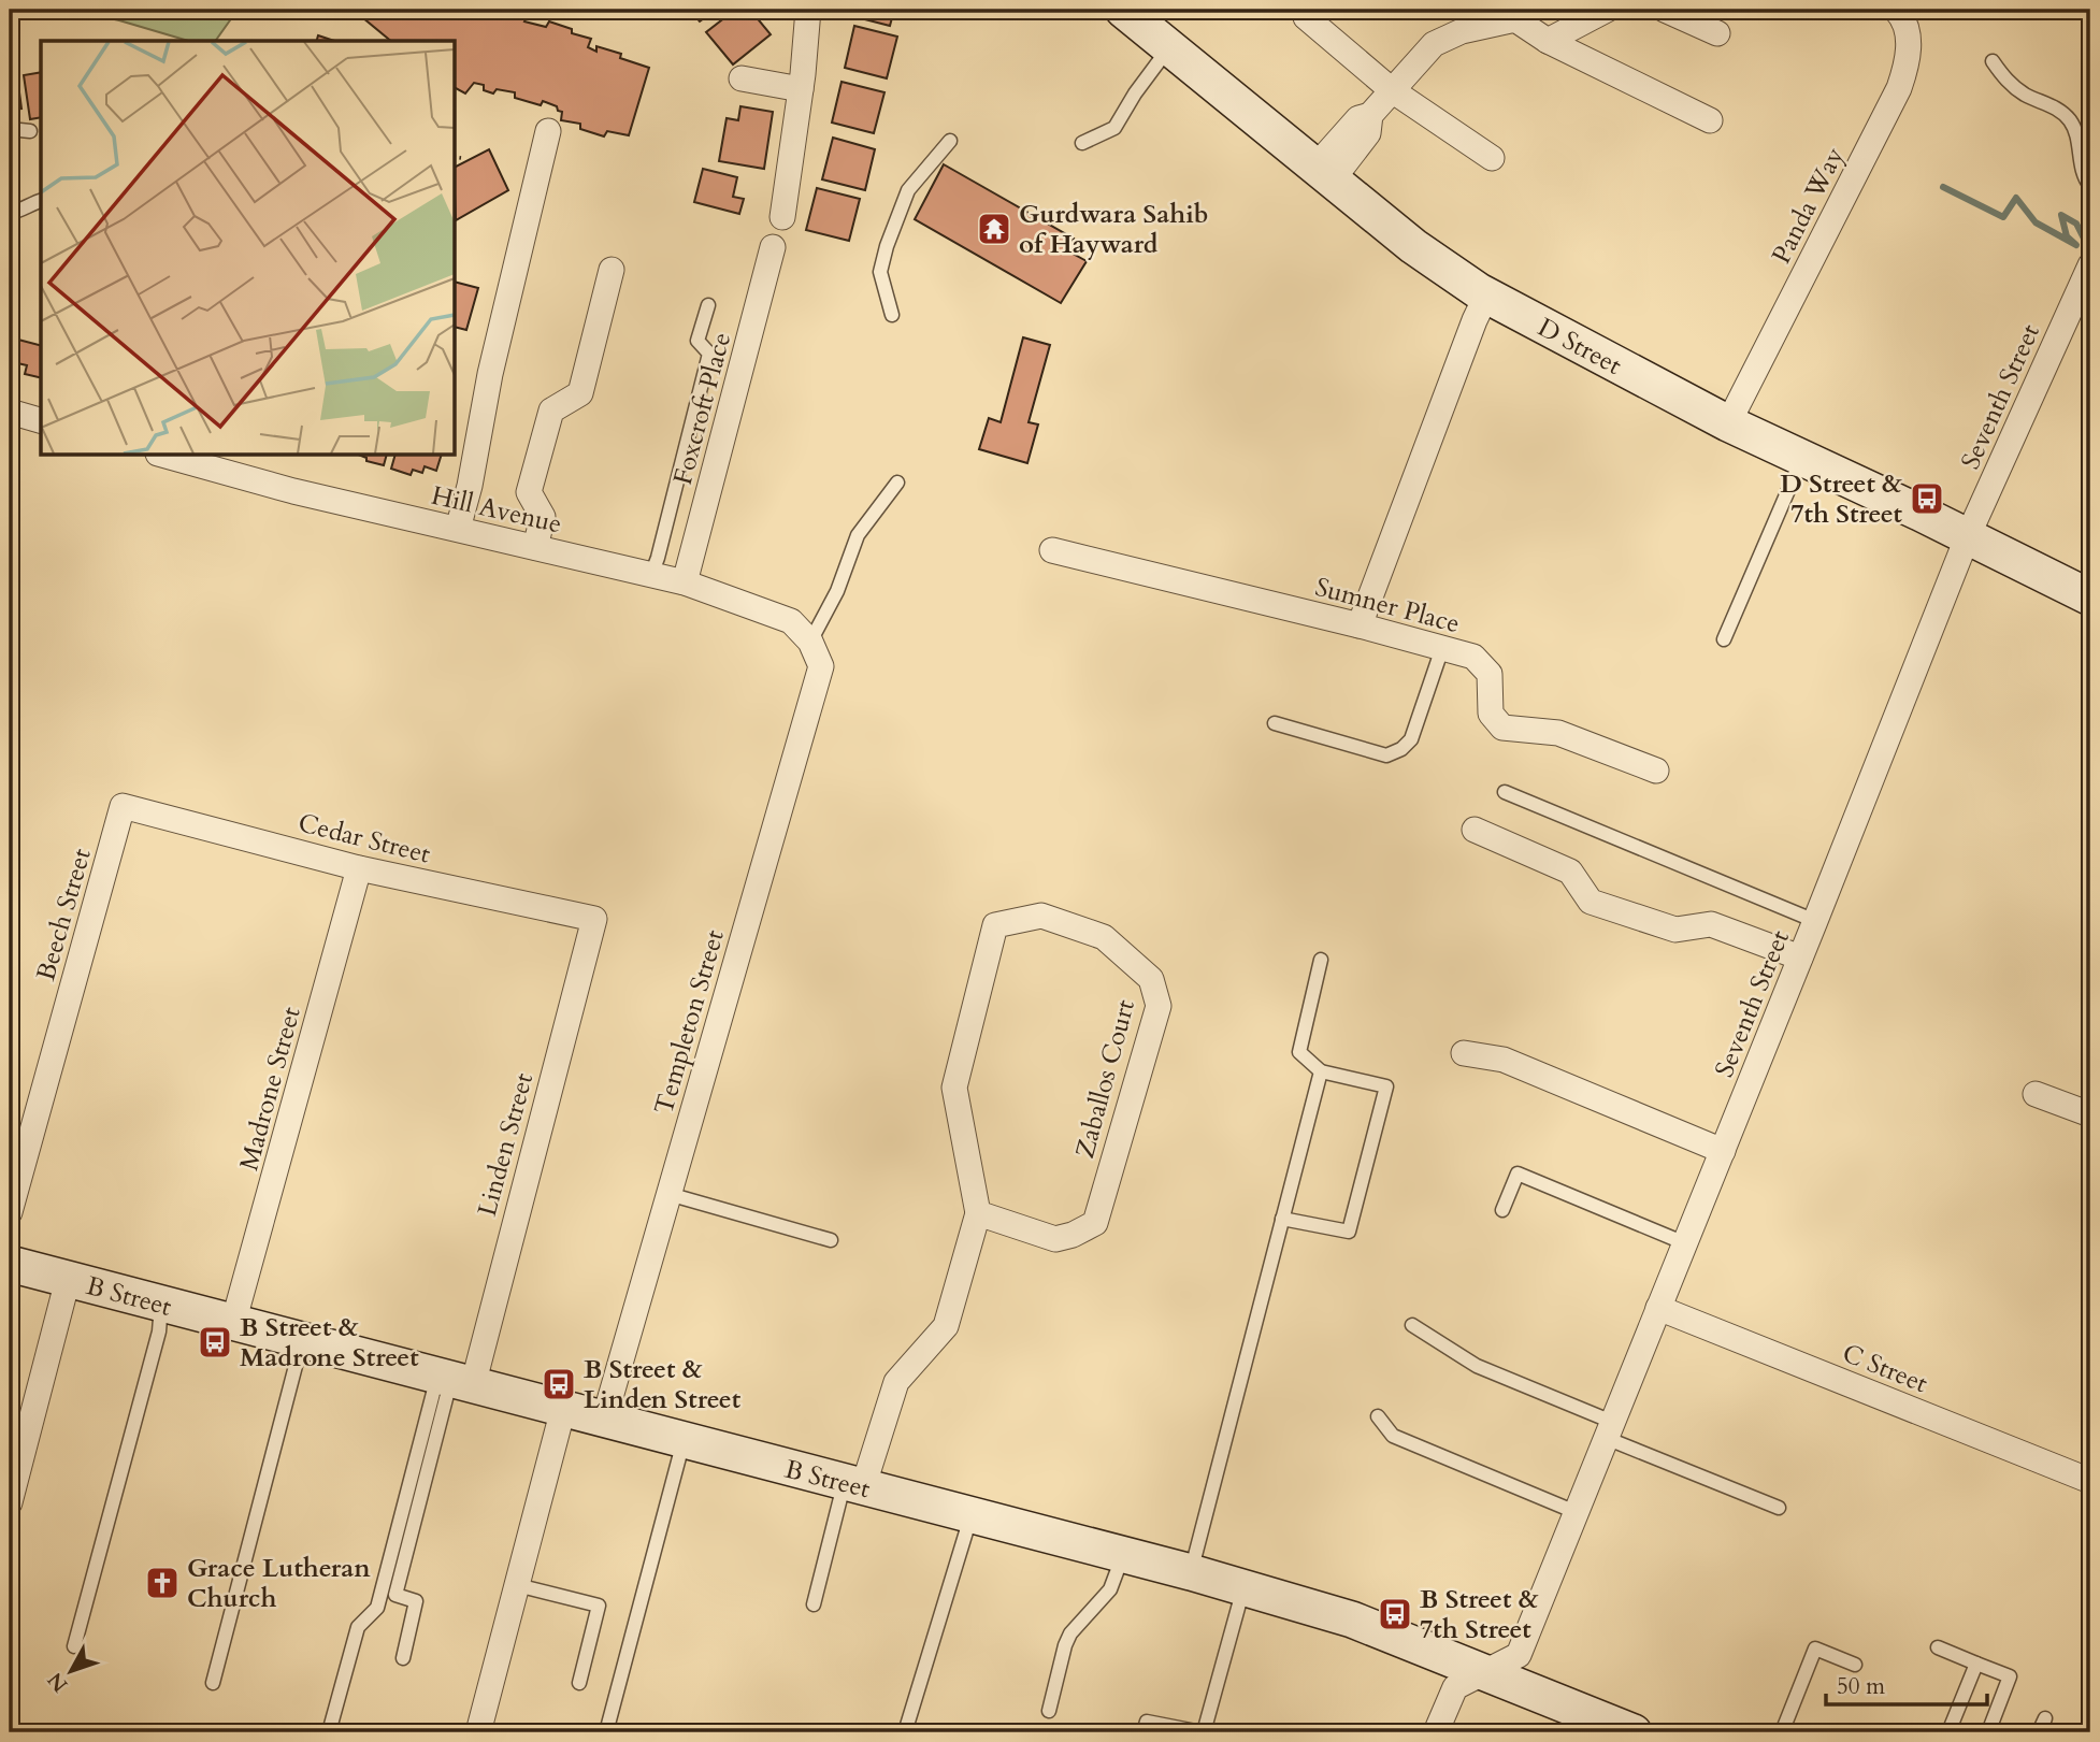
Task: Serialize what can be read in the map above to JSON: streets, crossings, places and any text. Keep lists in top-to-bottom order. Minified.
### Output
{"streets":{"street":["Panda Way","D Street","Seventh Street","Foxcroft Place","Hill Avenue","Sumner Place","Cedar Street","Beech Street","Templeton Street","Zaballos Court","Madrone Street","Linden Street","B Street","C Street"]},"crossings":[["Panda Way","D Street"],["D Street","Seventh Street"],["Seventh Street","B Street"],["Seventh Street","C Street"],["Foxcroft Place","Hill Avenue"],["Hill Avenue","Templeton Street"],["Cedar Street","Beech Street"],["Cedar Street","Madrone Street"],["Cedar Street","Linden Street"],["Templeton Street","B Street"],["Zaballos Court","B Street"],["Madrone Street","B Street"],["Linden Street","B Street"]],"places":{"temple":["Gurdwara Sahib of Hayward"],"bus stop":["D Street & 7th Street","B Street & Madrone Street","B Street & Linden Street","B Street & 7th Street"],"church":["Grace Lutheran Church"]},"scale_bar":"50 m","north":"bottom left"}
